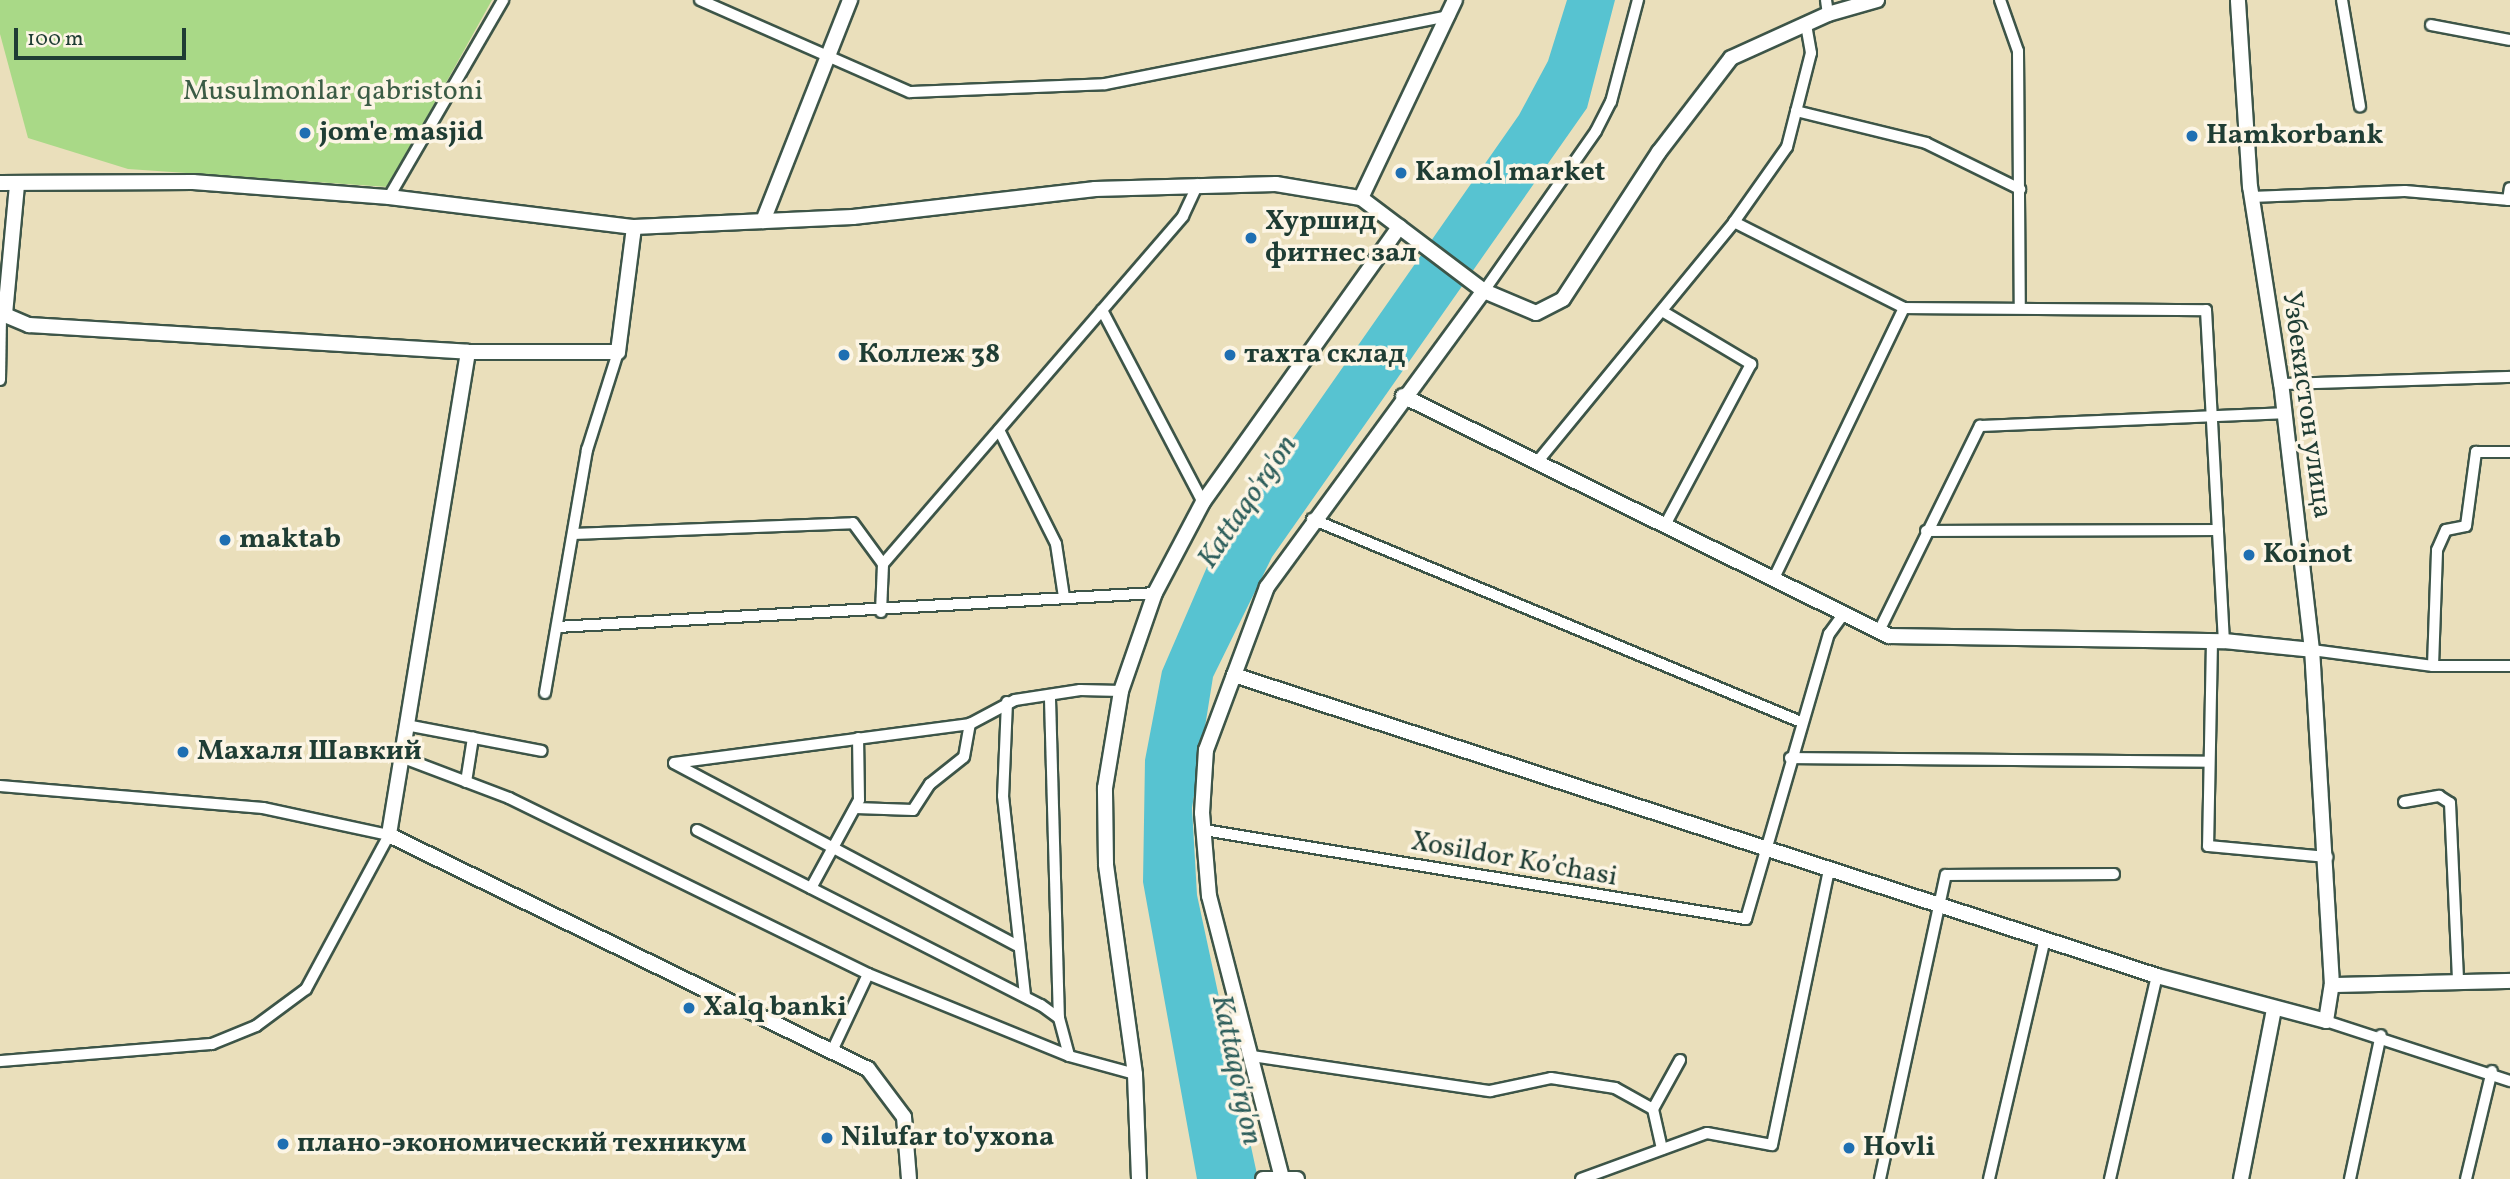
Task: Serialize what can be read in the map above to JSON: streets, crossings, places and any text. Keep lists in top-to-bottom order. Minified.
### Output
{"streets":{"street":["Узбекистон улица","Xosildor Ko’chasi"]},"water":["Kattaqo'rg'on"],"parks":["Musulmonlar qabristoni"],"places":["jom'e masjid","Hamkorbank","Kamol market","Хуршид фитнес зал","Коллеж 38","тахта склад","maktab","Koinot","Махаля Шавкий","Xalq banki","Nilufar to'yxona","плано-экономический техникум","Hovli"],"scale_bar":"100 m"}
